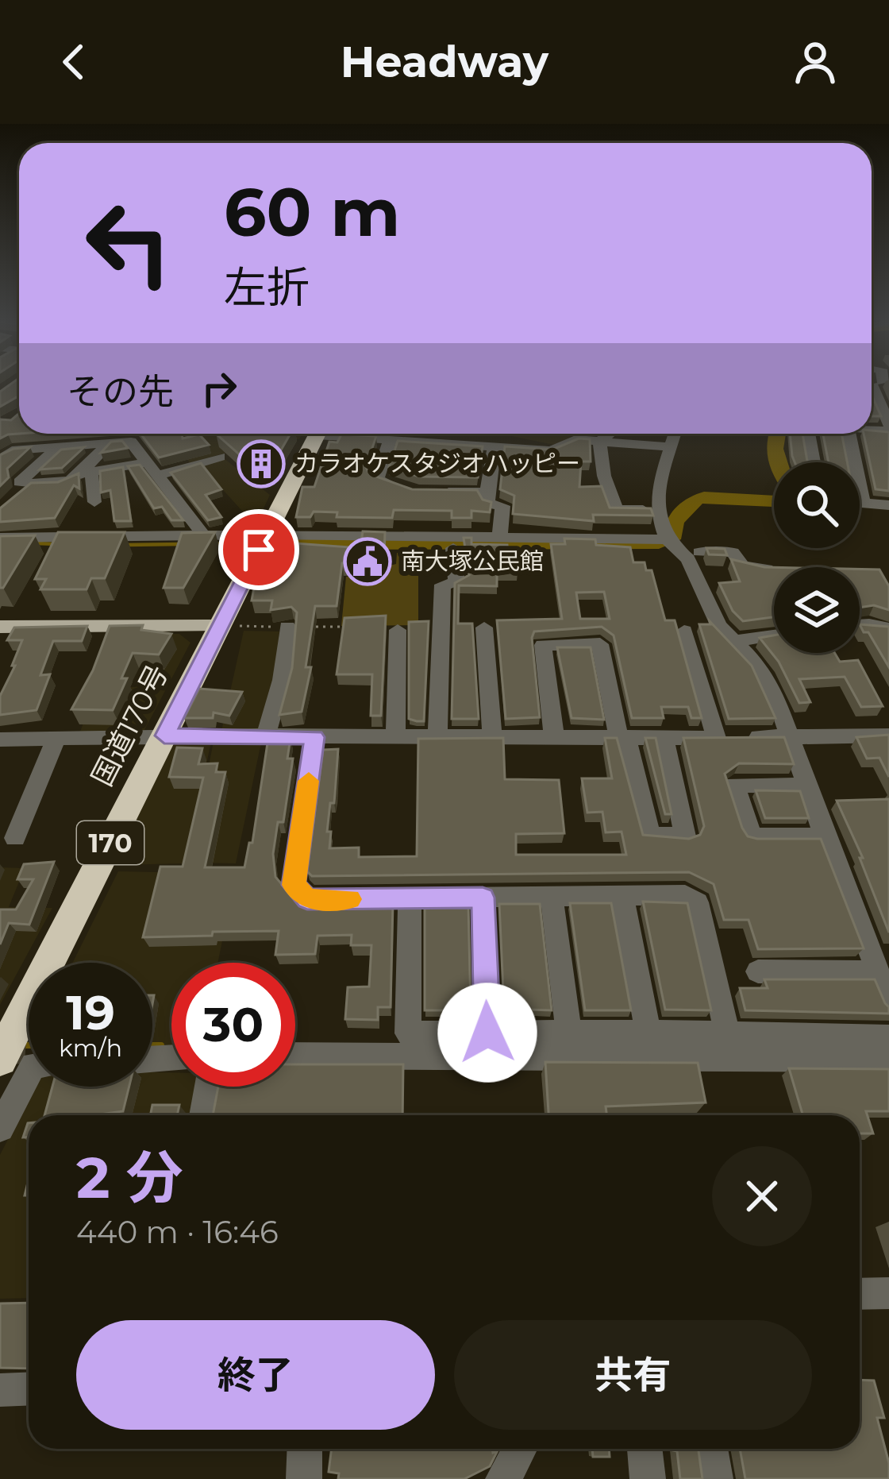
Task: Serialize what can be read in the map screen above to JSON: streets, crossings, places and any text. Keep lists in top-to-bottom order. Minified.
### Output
{"streets":{"highway":["国道170号","170"]},"places":{"building":["カラオケスタジオハッピー"],"public building":["南大塚公民館"]},"page":{"header":"Headway","turn":["60 m","左折"],"then":"その先","speed":"19 km/h","limit":"30","heading":["2 分","440 m · 16:46"],"buttons":["終了","共有"]}}
